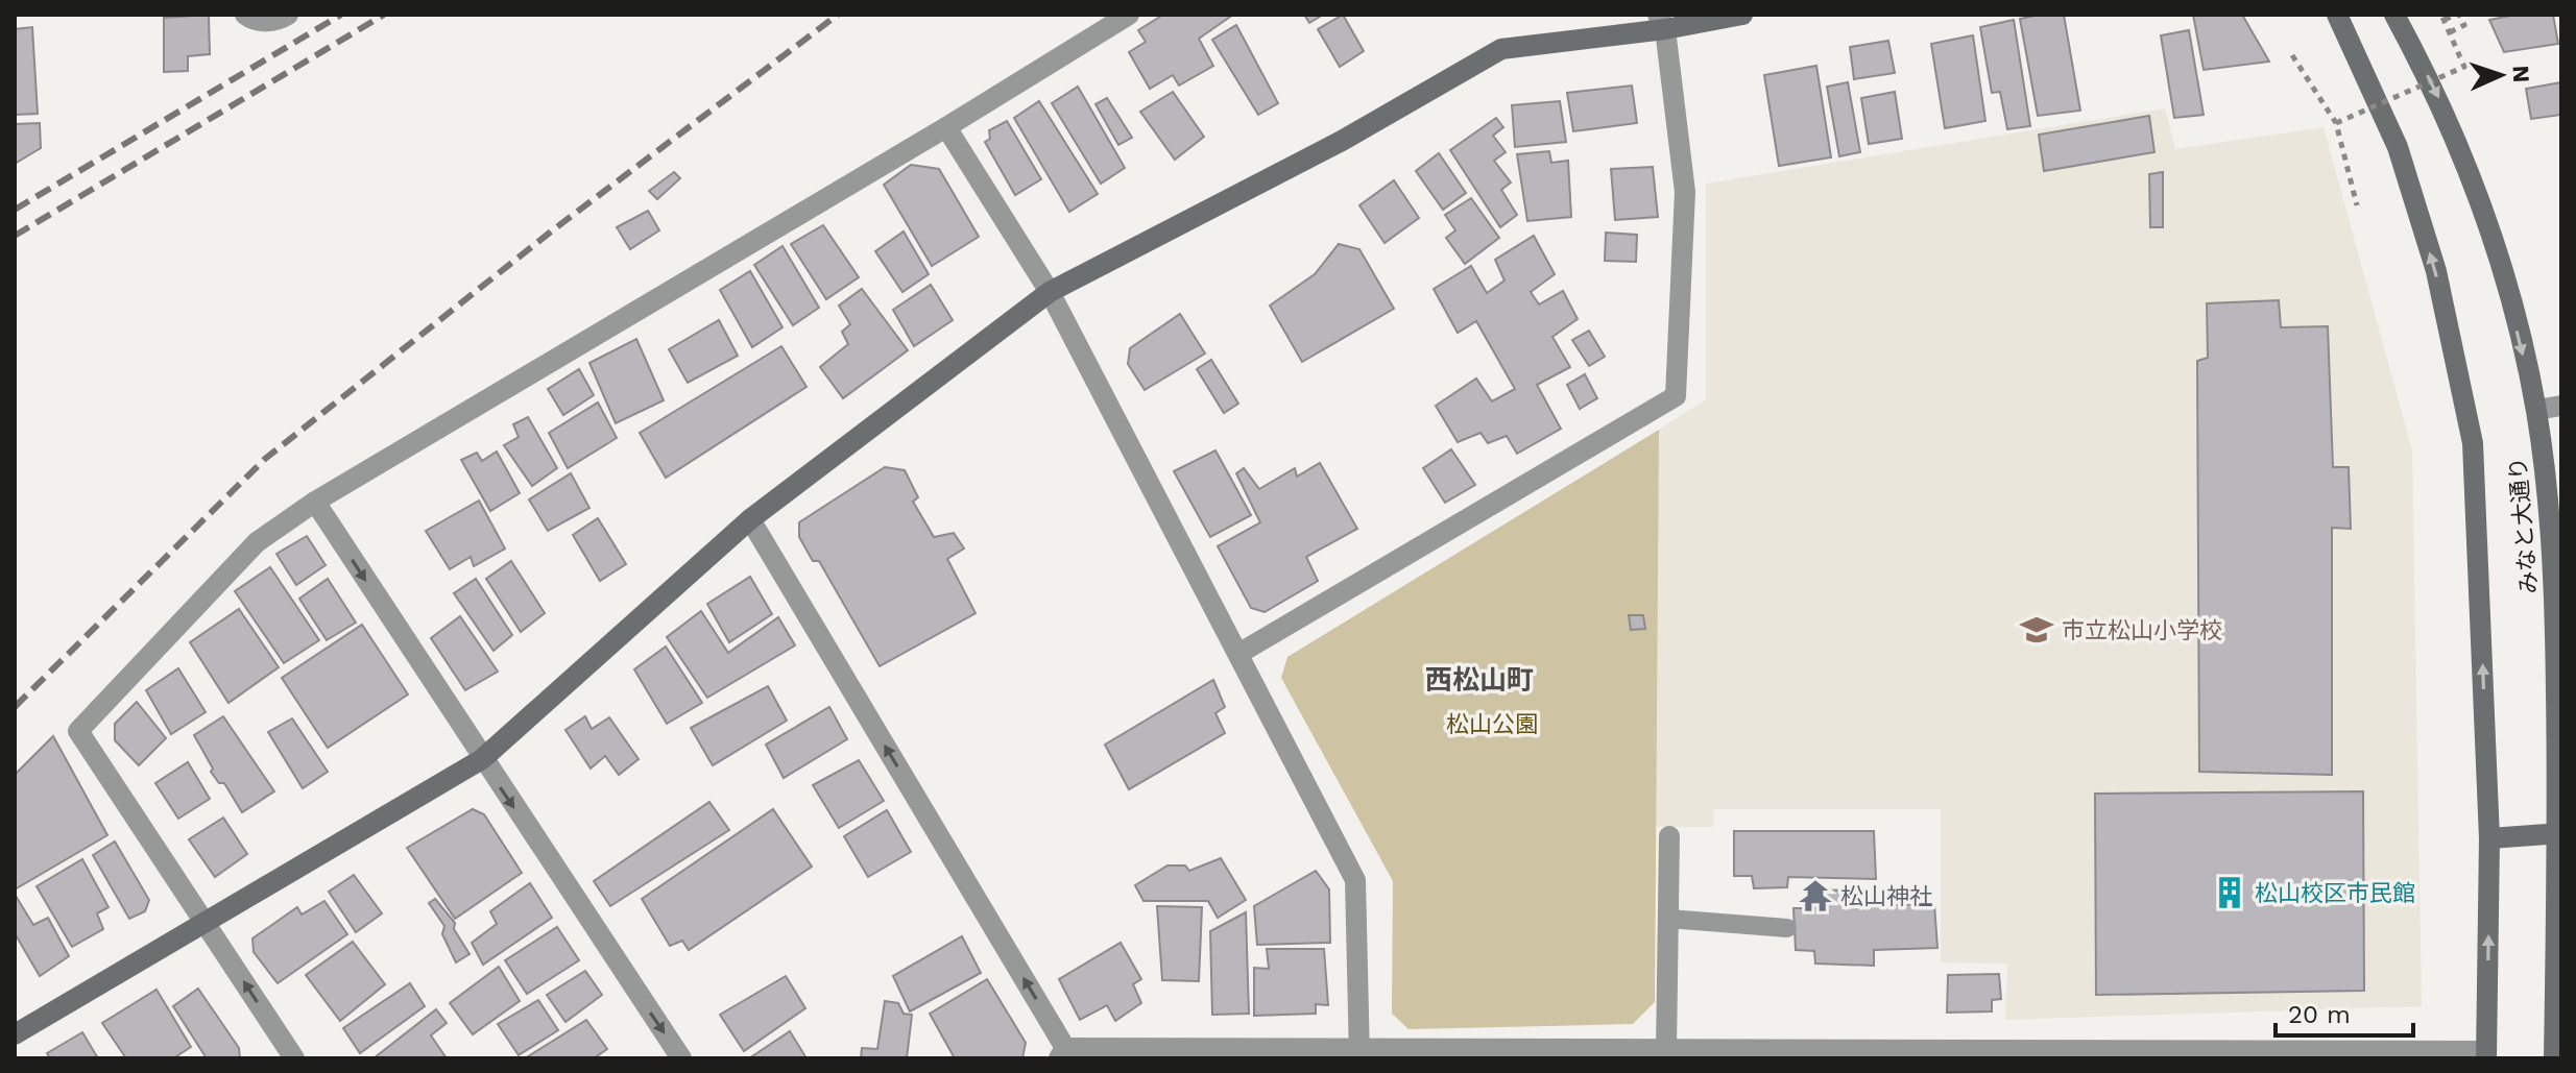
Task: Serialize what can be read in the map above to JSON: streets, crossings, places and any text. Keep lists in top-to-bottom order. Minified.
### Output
{"streets":{"street":["みなと大通り"]},"districts":["西松山町"],"parks":["松山公園"],"places":{"school or university":["市立松山小学校"],"building":["松山校区市民館"],"temple":["松山神社"]},"scale_bar":"20 m","north":"right"}
